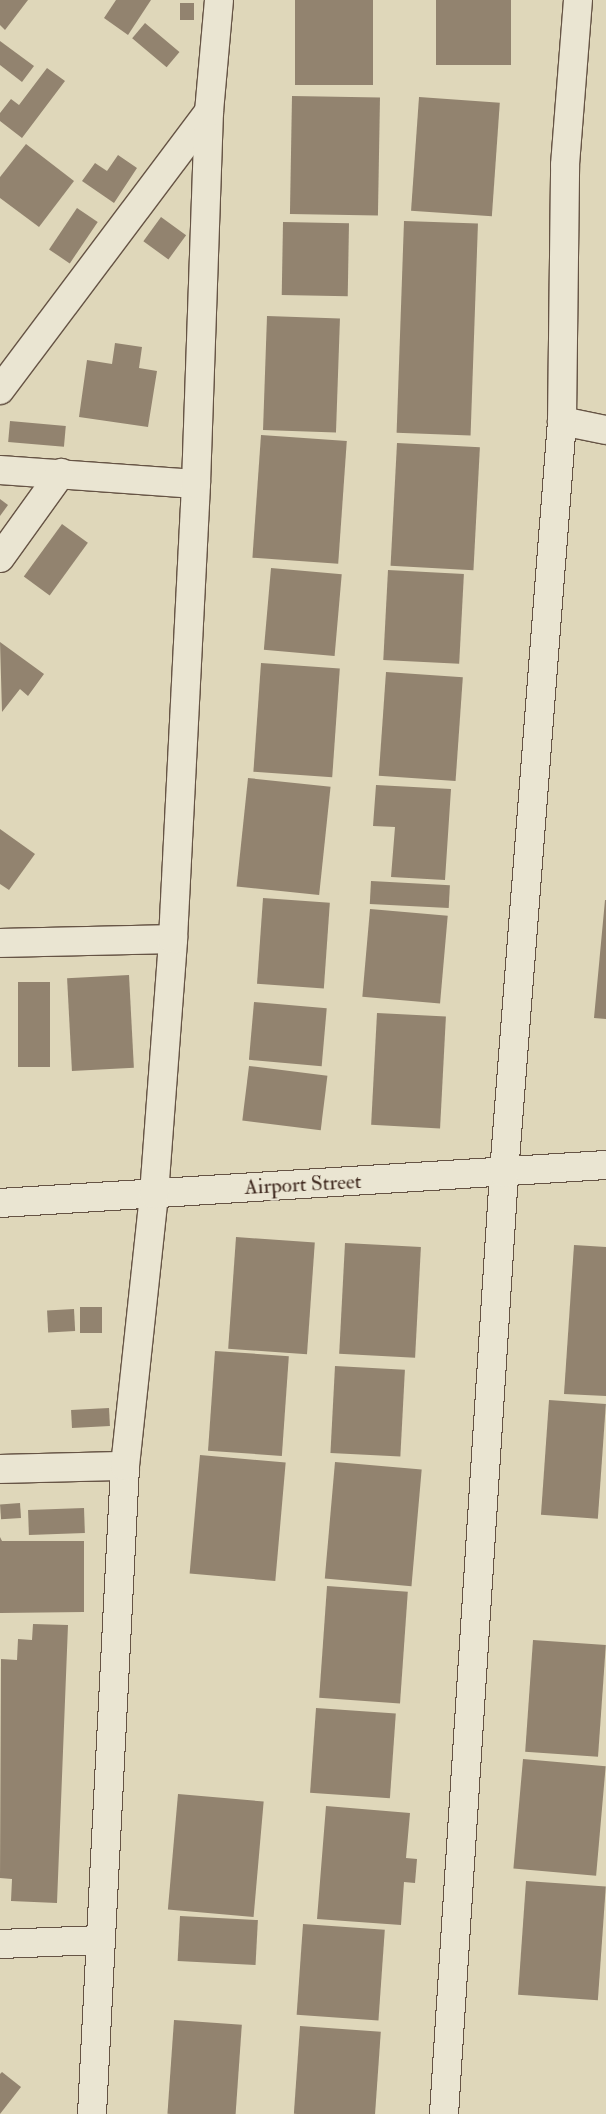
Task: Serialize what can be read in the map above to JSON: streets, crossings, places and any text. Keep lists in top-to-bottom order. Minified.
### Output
{"streets":{"street":["Airport Street"]}}
